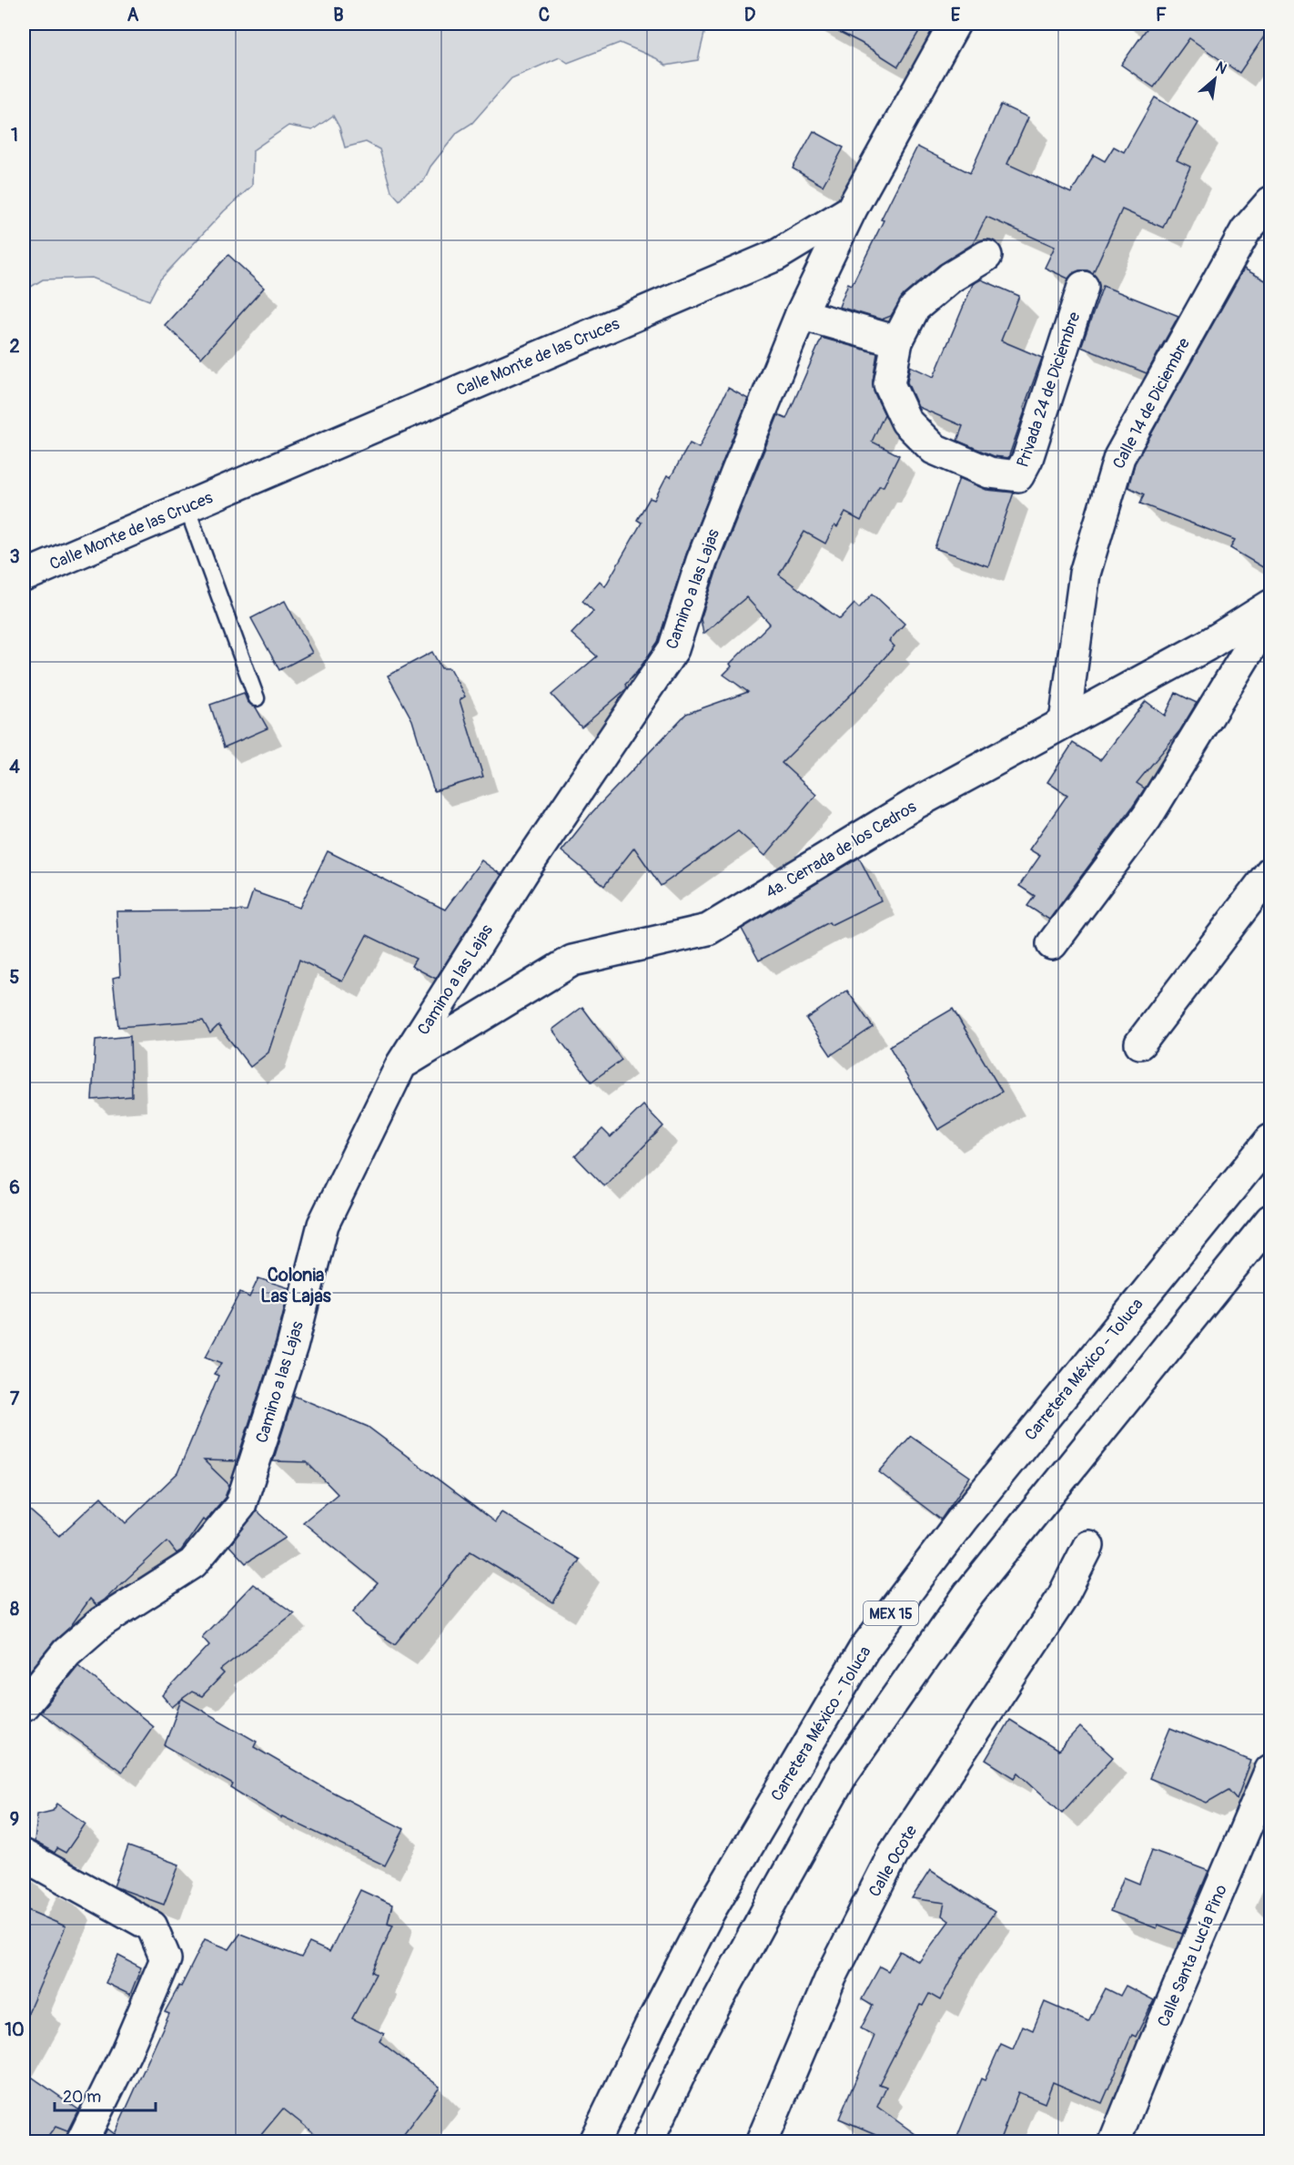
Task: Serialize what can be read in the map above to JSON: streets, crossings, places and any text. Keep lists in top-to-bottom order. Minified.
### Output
{"streets":{"street":["Calle Monte de las Cruces","Privada 24 de Diciembre","Calle 14 de Diciembre","Camino a las Lajas","4a. Cerrada de los Cedros","Carretera México - Toluca","MEX 15","Calle Ocote","Calle Santa Lucía Pino"]},"crossings":[["Calle Monte de las Cruces","Camino a las Lajas"],["Calle 14 de Diciembre","4a. Cerrada de los Cedros"],["Camino a las Lajas","4a. Cerrada de los Cedros"]],"districts":["Colonia Las Lajas"],"scale_bar":"20 m","north":"top right","grid":{"columns":["A","B","C","D","E","F"],"rows":["1","2","3","4","5","6","7","8","9","10"]}}
